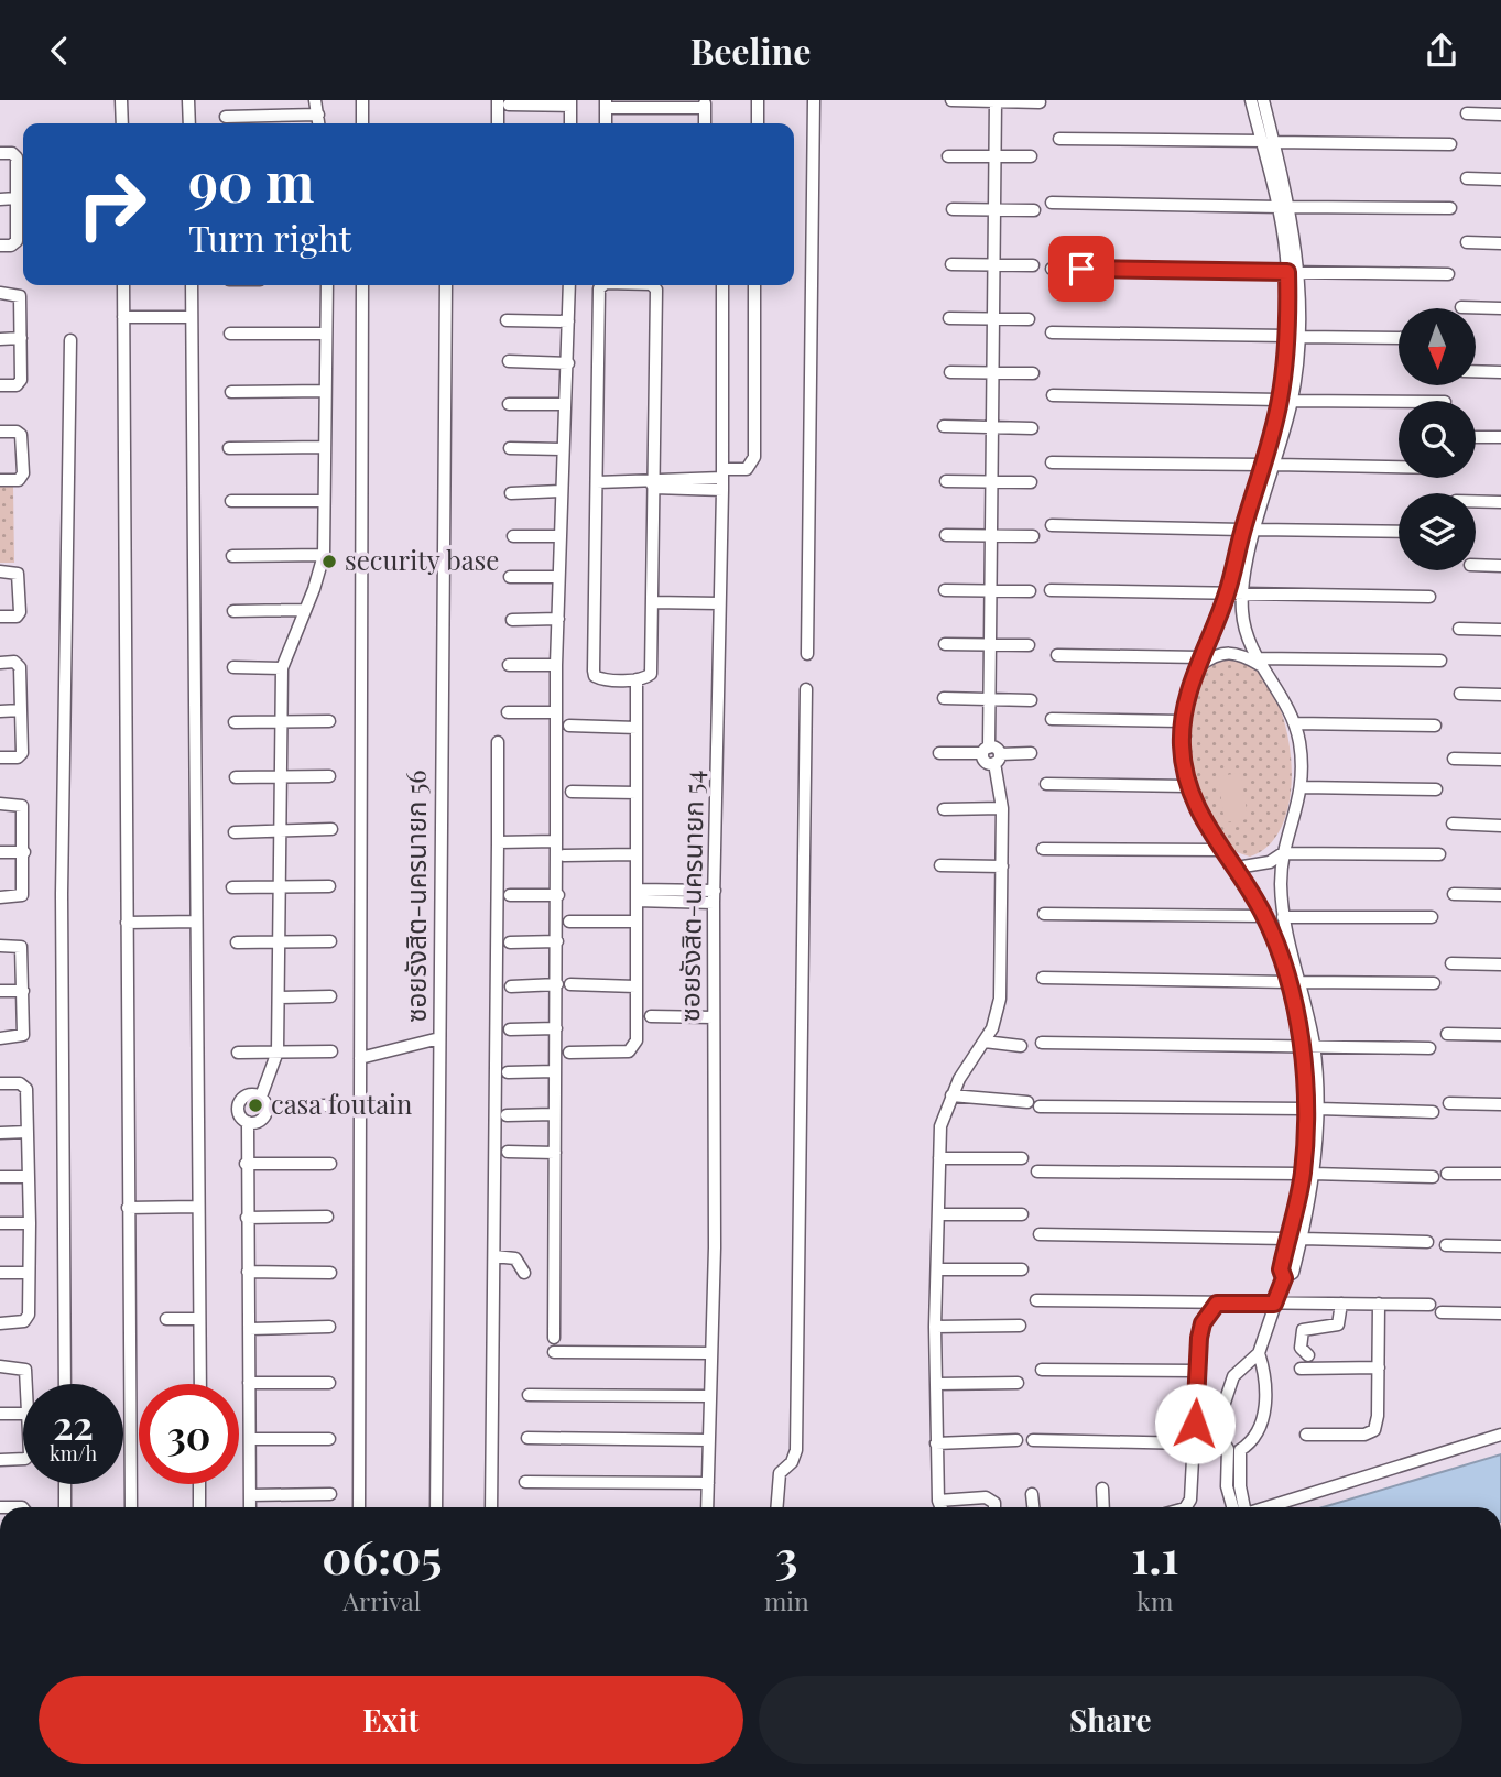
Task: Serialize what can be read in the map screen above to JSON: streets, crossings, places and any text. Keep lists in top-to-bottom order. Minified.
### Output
{"streets":{"street":["ซอยรังสิต-นครนายก 56","ซอยรังสิต-นครนายก 54"]},"places":["security base","casa foutain"],"north":"bottom","page":{"header":"Beeline","turn":["90 m","Turn right"],"speed":"22 km/h","limit":"30","eta":["06:05","Arrival","3","min","1.1","km"],"buttons":["Exit","Share"]}}
